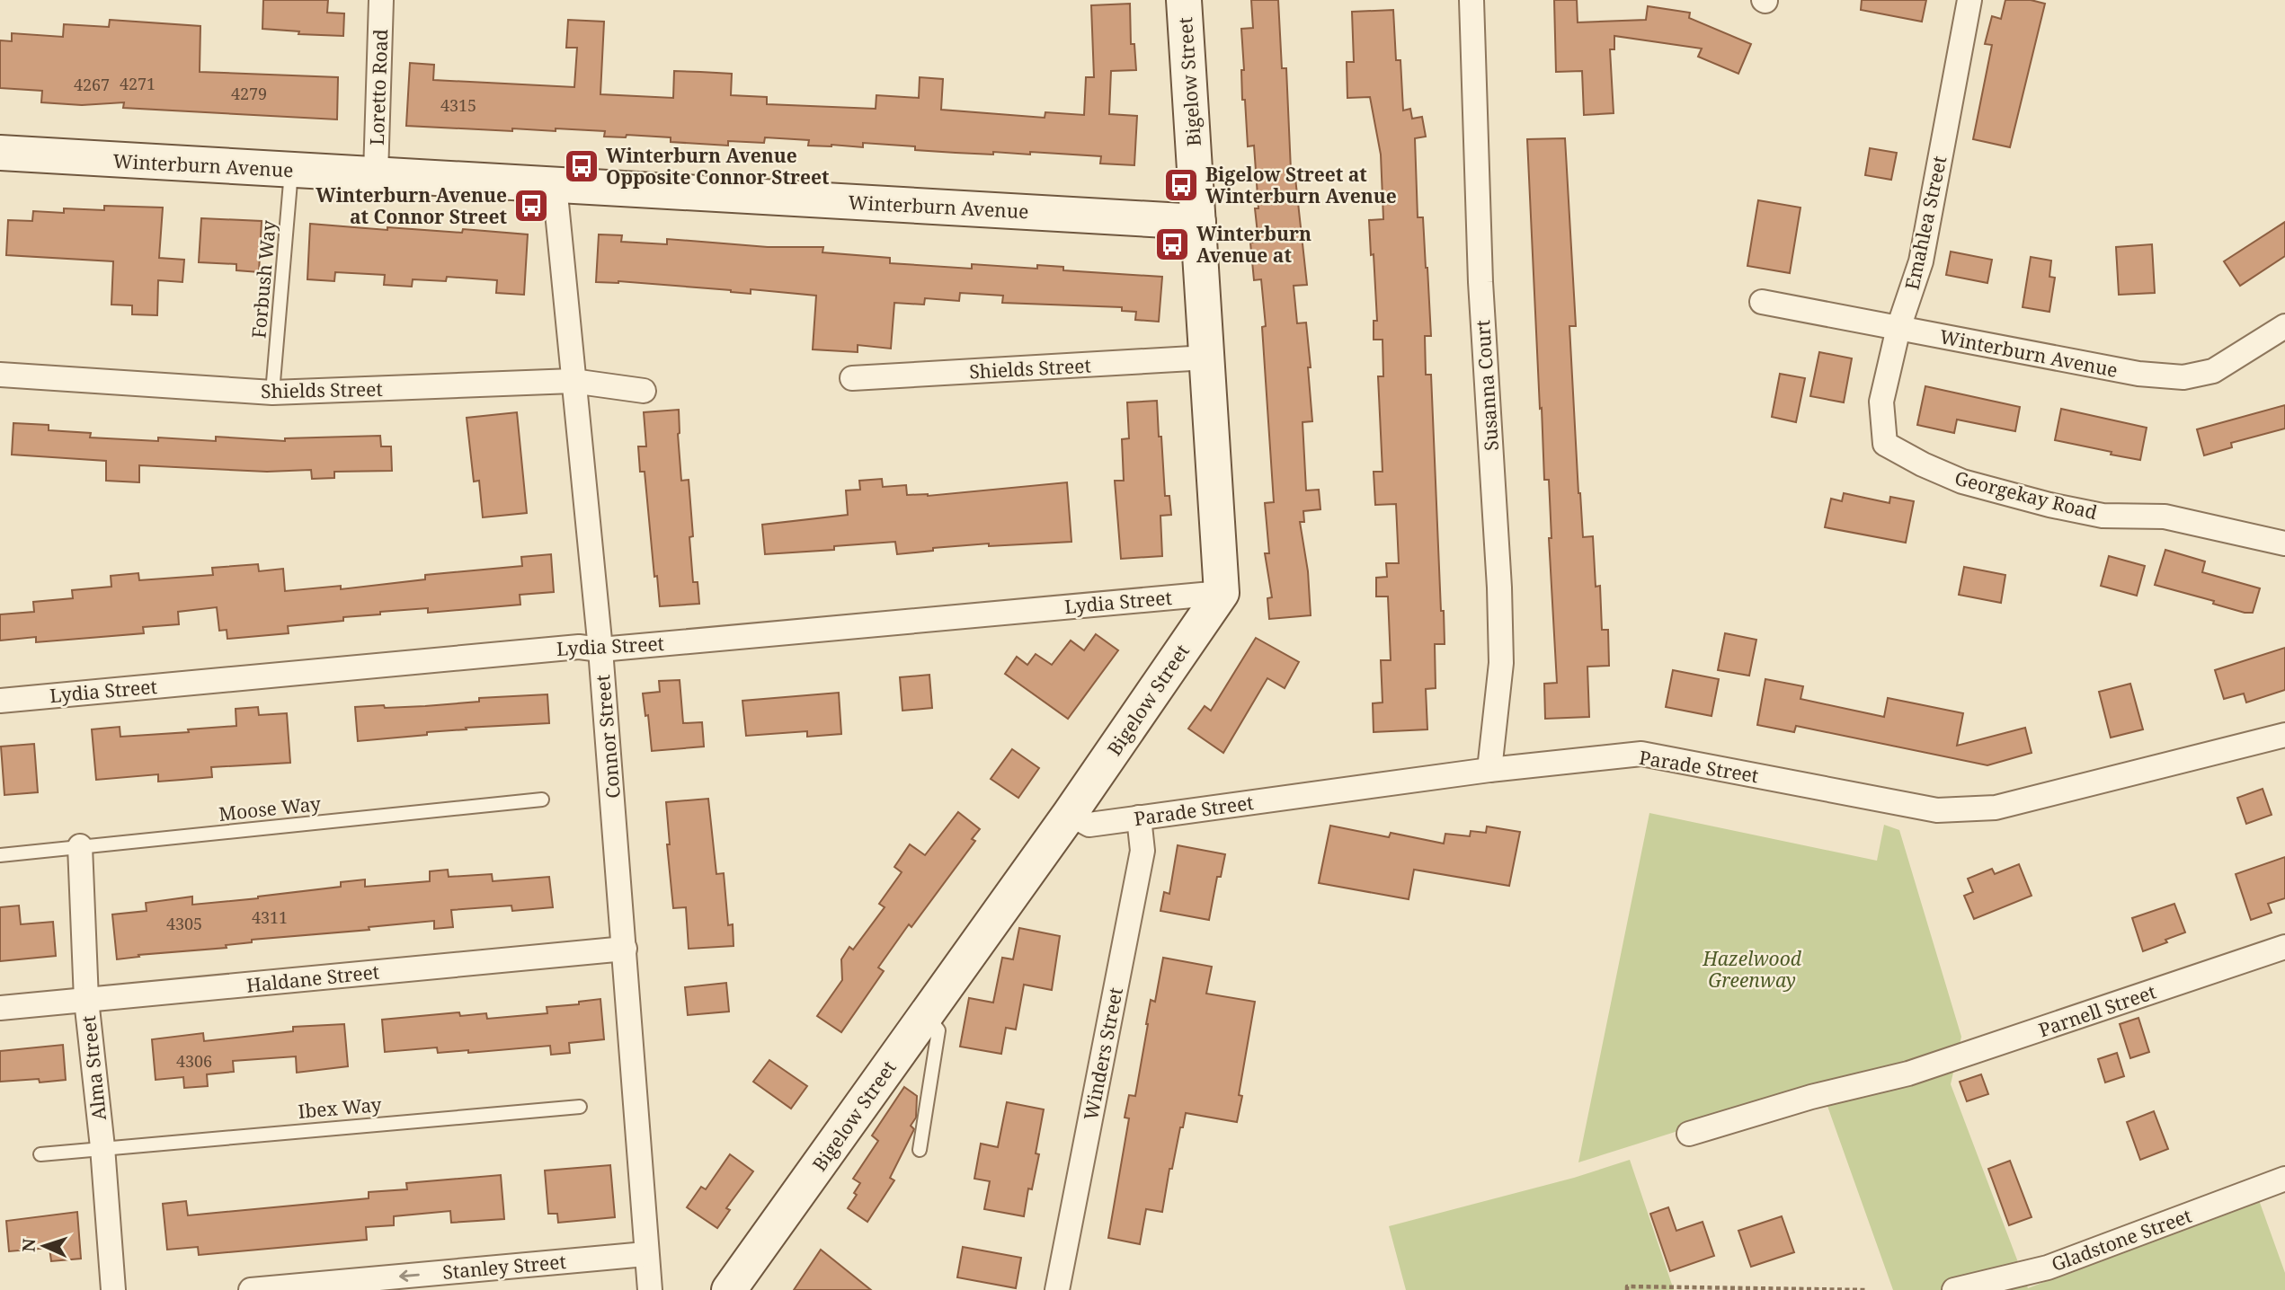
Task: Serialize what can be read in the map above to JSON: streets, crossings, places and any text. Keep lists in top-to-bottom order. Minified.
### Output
{"streets":{"street":["Bigelow Street","Loretto Road","Winterburn Avenue","Emahlea Street","Shields Street","Susanna Court","Georgekay Road","Lydia Street","Connor Street","Parade Street","Haldane Street","Parnell Street","Winders Street","Alma Street","Gladstone Street","Stanley Street"],"lane":["Forbush Way","Moose Way","Ibex Way"]},"crossings":[["Bigelow Street","Winterburn Avenue"],["Bigelow Street","Shields Street"],["Bigelow Street","Lydia Street"],["Bigelow Street","Parade Street"],["Loretto Road","Winterburn Avenue"],["Winterburn Avenue","Emahlea Street"],["Winterburn Avenue","Forbush Way"],["Winterburn Avenue","Connor Street"],["Emahlea Street","Georgekay Road"],["Forbush Way","Shields Street"],["Shields Street","Connor Street"],["Susanna Court","Parade Street"],["Lydia Street","Connor Street"],["Connor Street","Haldane Street"],["Connor Street","Stanley Street"],["Parade Street","Winders Street"],["Moose Way","Alma Street"],["Haldane Street","Alma Street"],["Alma Street","Ibex Way"]],"one_way":["Stanley Street"],"parks":["Hazelwood Greenway"],"places":{"bus stop":["Winterburn Avenue Opposite Connor Street","Bigelow Street at Winterburn Avenue","Winterburn Avenue at Connor Street","Winterburn Avenue at"]},"house_numbers":["4271","4267","4279","4315","4311","4305","4306"],"north":"left"}
